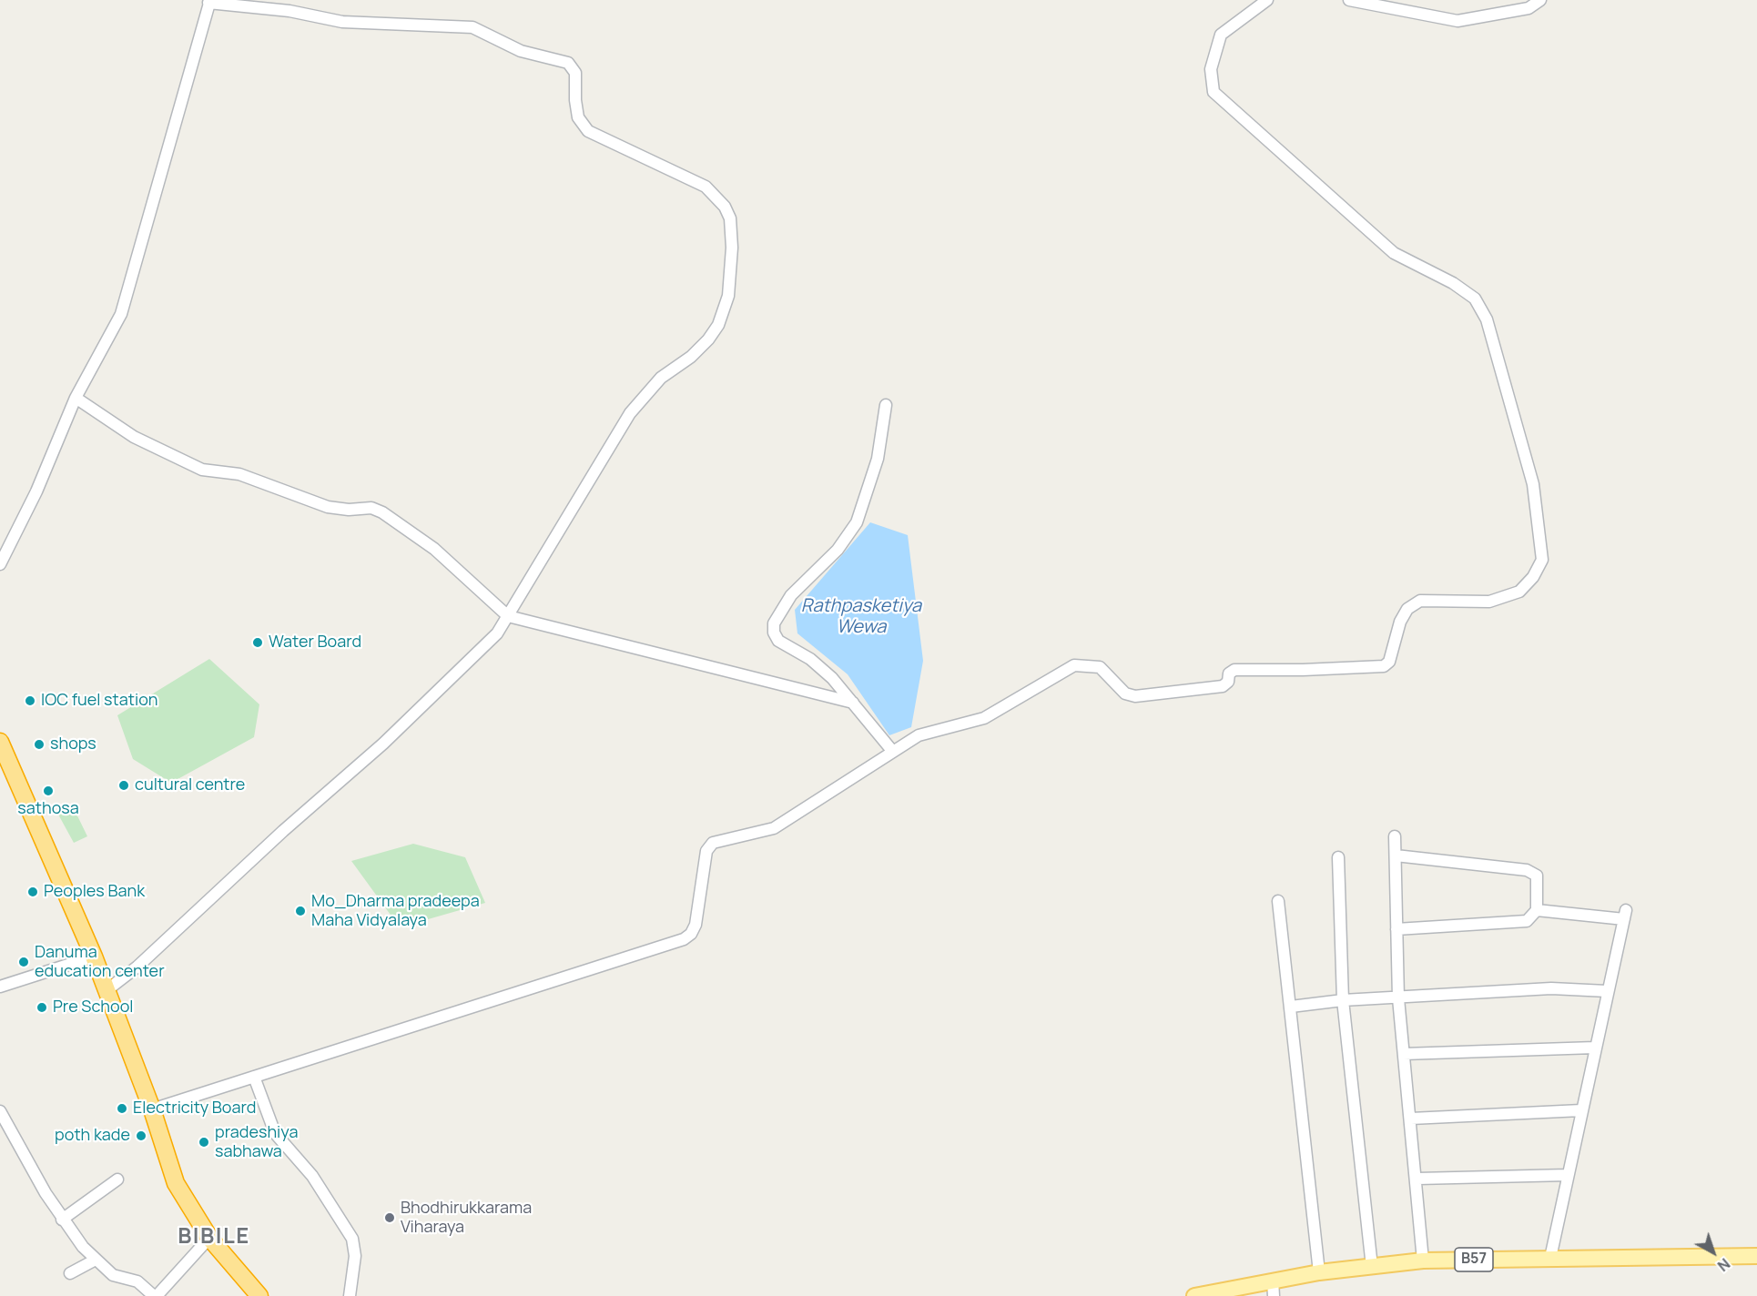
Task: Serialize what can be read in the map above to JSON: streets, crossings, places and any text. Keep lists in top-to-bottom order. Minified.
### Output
{"streets":{"main road":["B57"]},"districts":["BIBILE"],"water":["Rathpasketiya Wewa"],"places":["Water Board","IOC fuel station","shops","cultural centre","sathosa","Peoples Bank","Mo_Dharma pradeepa Maha Vidyalaya","Danuma education center","Pre School","Electricity Board","poth kade","pradeshiya sabhawa","Bhodhirukkarama Viharaya"],"north":"bottom right"}
